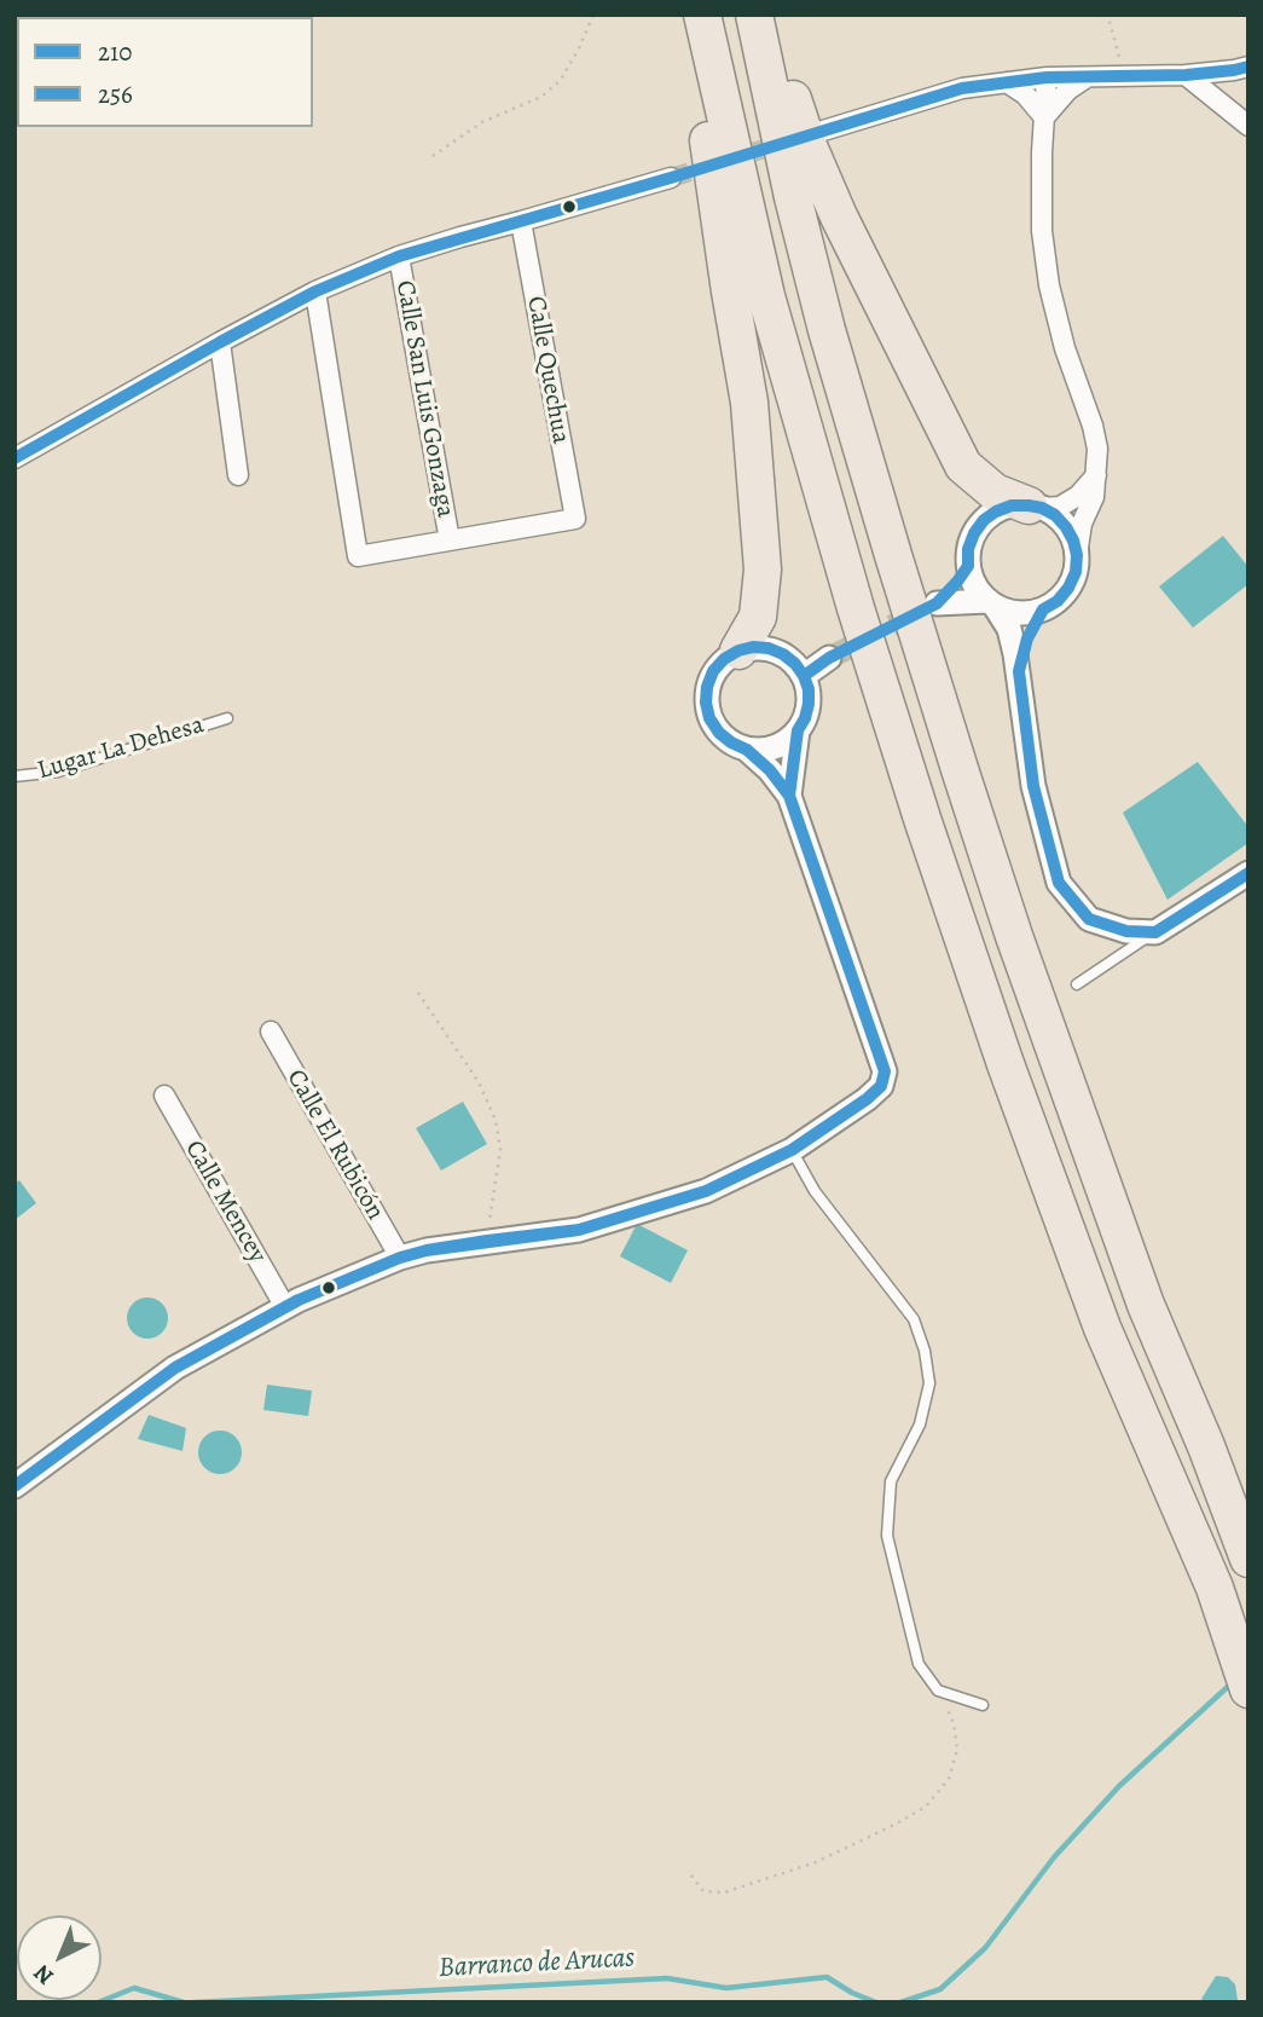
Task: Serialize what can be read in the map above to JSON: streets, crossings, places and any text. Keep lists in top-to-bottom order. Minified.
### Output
{"streets":{"street":["Calle Quechua","Calle San Luis Gonzaga","Calle El Rubicón","Calle Mencey"],"lane":["Lugar La Dehesa"]},"crossings":[["Calle Quechua","Calle San Luis Gonzaga"]],"water":["Barranco de Arucas"],"lines":["transit line 256","transit line 210"],"legend":["210","256"],"north":"bottom left"}
